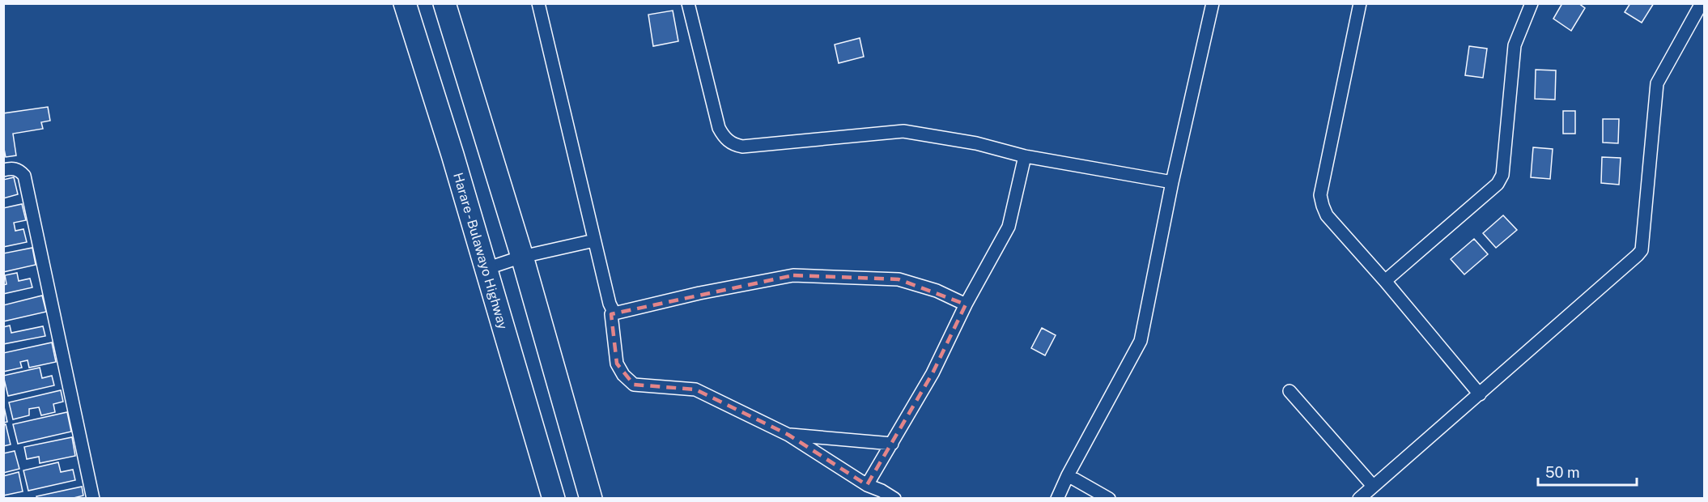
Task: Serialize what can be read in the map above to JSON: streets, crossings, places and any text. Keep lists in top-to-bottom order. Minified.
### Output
{"streets":{"highway":["Harare - Bulawayo Highway"]},"scale_bar":"50 m"}
